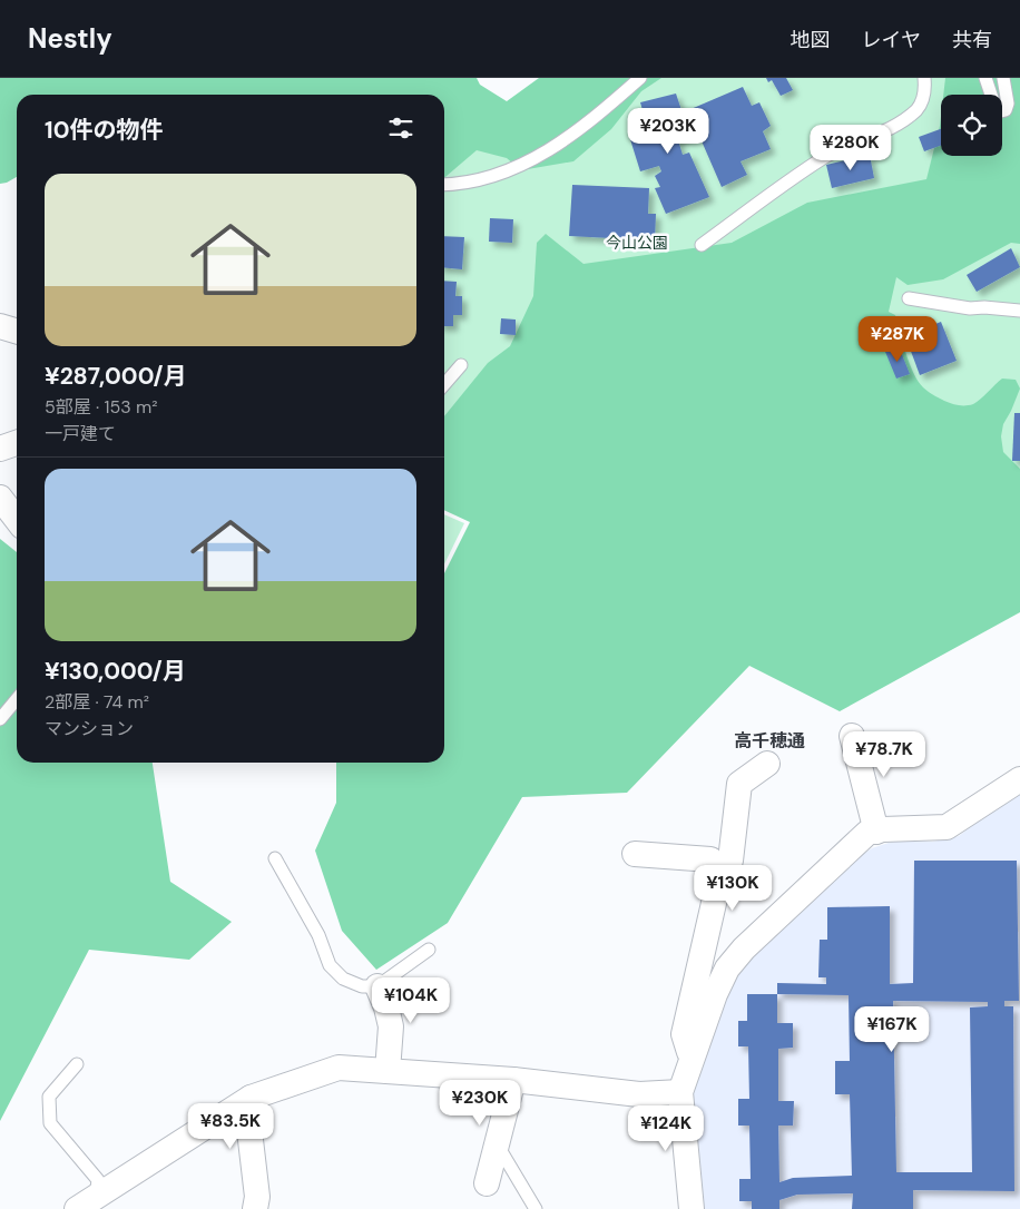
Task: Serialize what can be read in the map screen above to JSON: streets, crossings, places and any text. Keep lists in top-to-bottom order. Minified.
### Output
{"districts":["高千穂通"],"parks":["今山公園"],"page":{"header":"Nestly","nav":["地図","レイヤ","共有"],"heading":"10件の物件","price":["¥203K","¥280K","¥287K","¥78.7K","¥130K","¥104K","¥167K","¥230K","¥83.5K","¥124K"],"list":[{"name":"¥287,000/月","note":"5部屋 · 153 m² · 一戸建て"},{"name":"¥130,000/月","note":"2部屋 · 74 m² · マンション"}]}}
